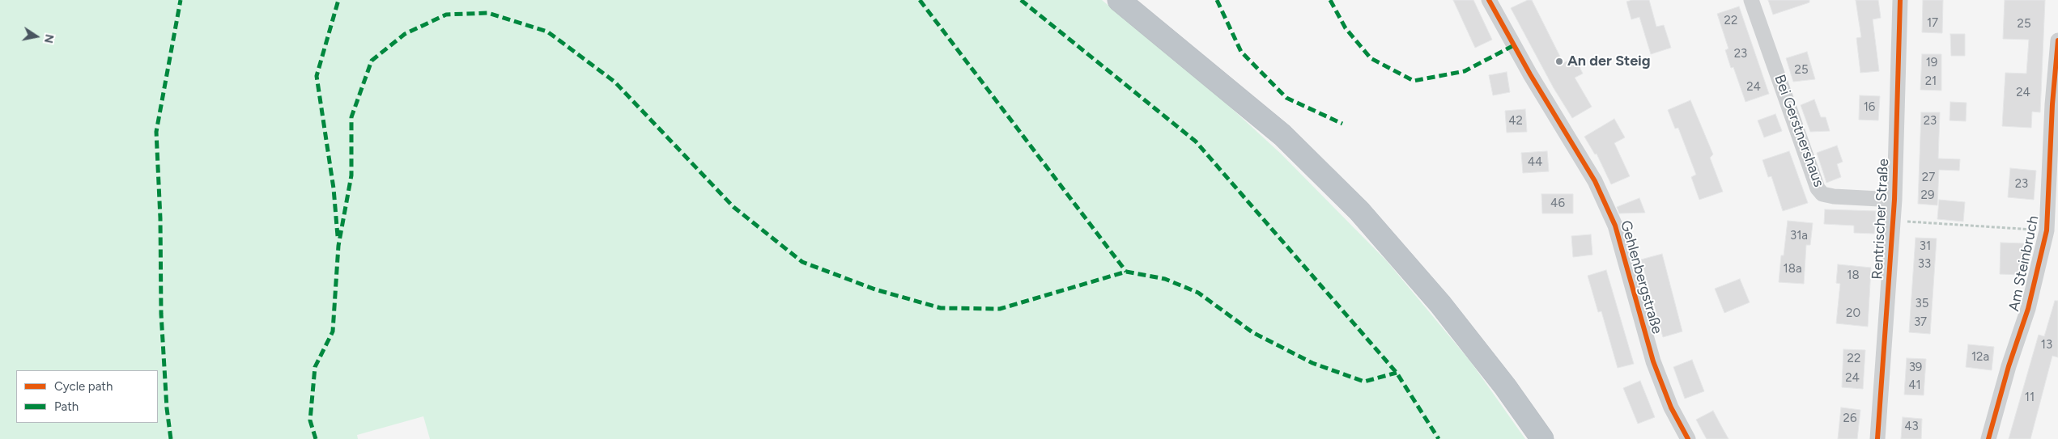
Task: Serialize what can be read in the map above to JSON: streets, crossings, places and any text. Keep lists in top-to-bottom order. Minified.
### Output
{"streets":{"street":["Bei Gerstnershaus","Rentrischer Straße","Am Steinbruch","Gehlenbergstraße"]},"crossings":[["Bei Gerstnershaus","Rentrischer Straße"]],"places":["An der Steig"],"house_numbers":["22","17","25","23","19","25","21","24","24","16","42","23","44","27","23","29","46","31a","31","33","18a","18","35","20","37","13","12a","22","39","24","41","11","26","43"],"legend":["Cycle path","Path"],"north":"right"}
